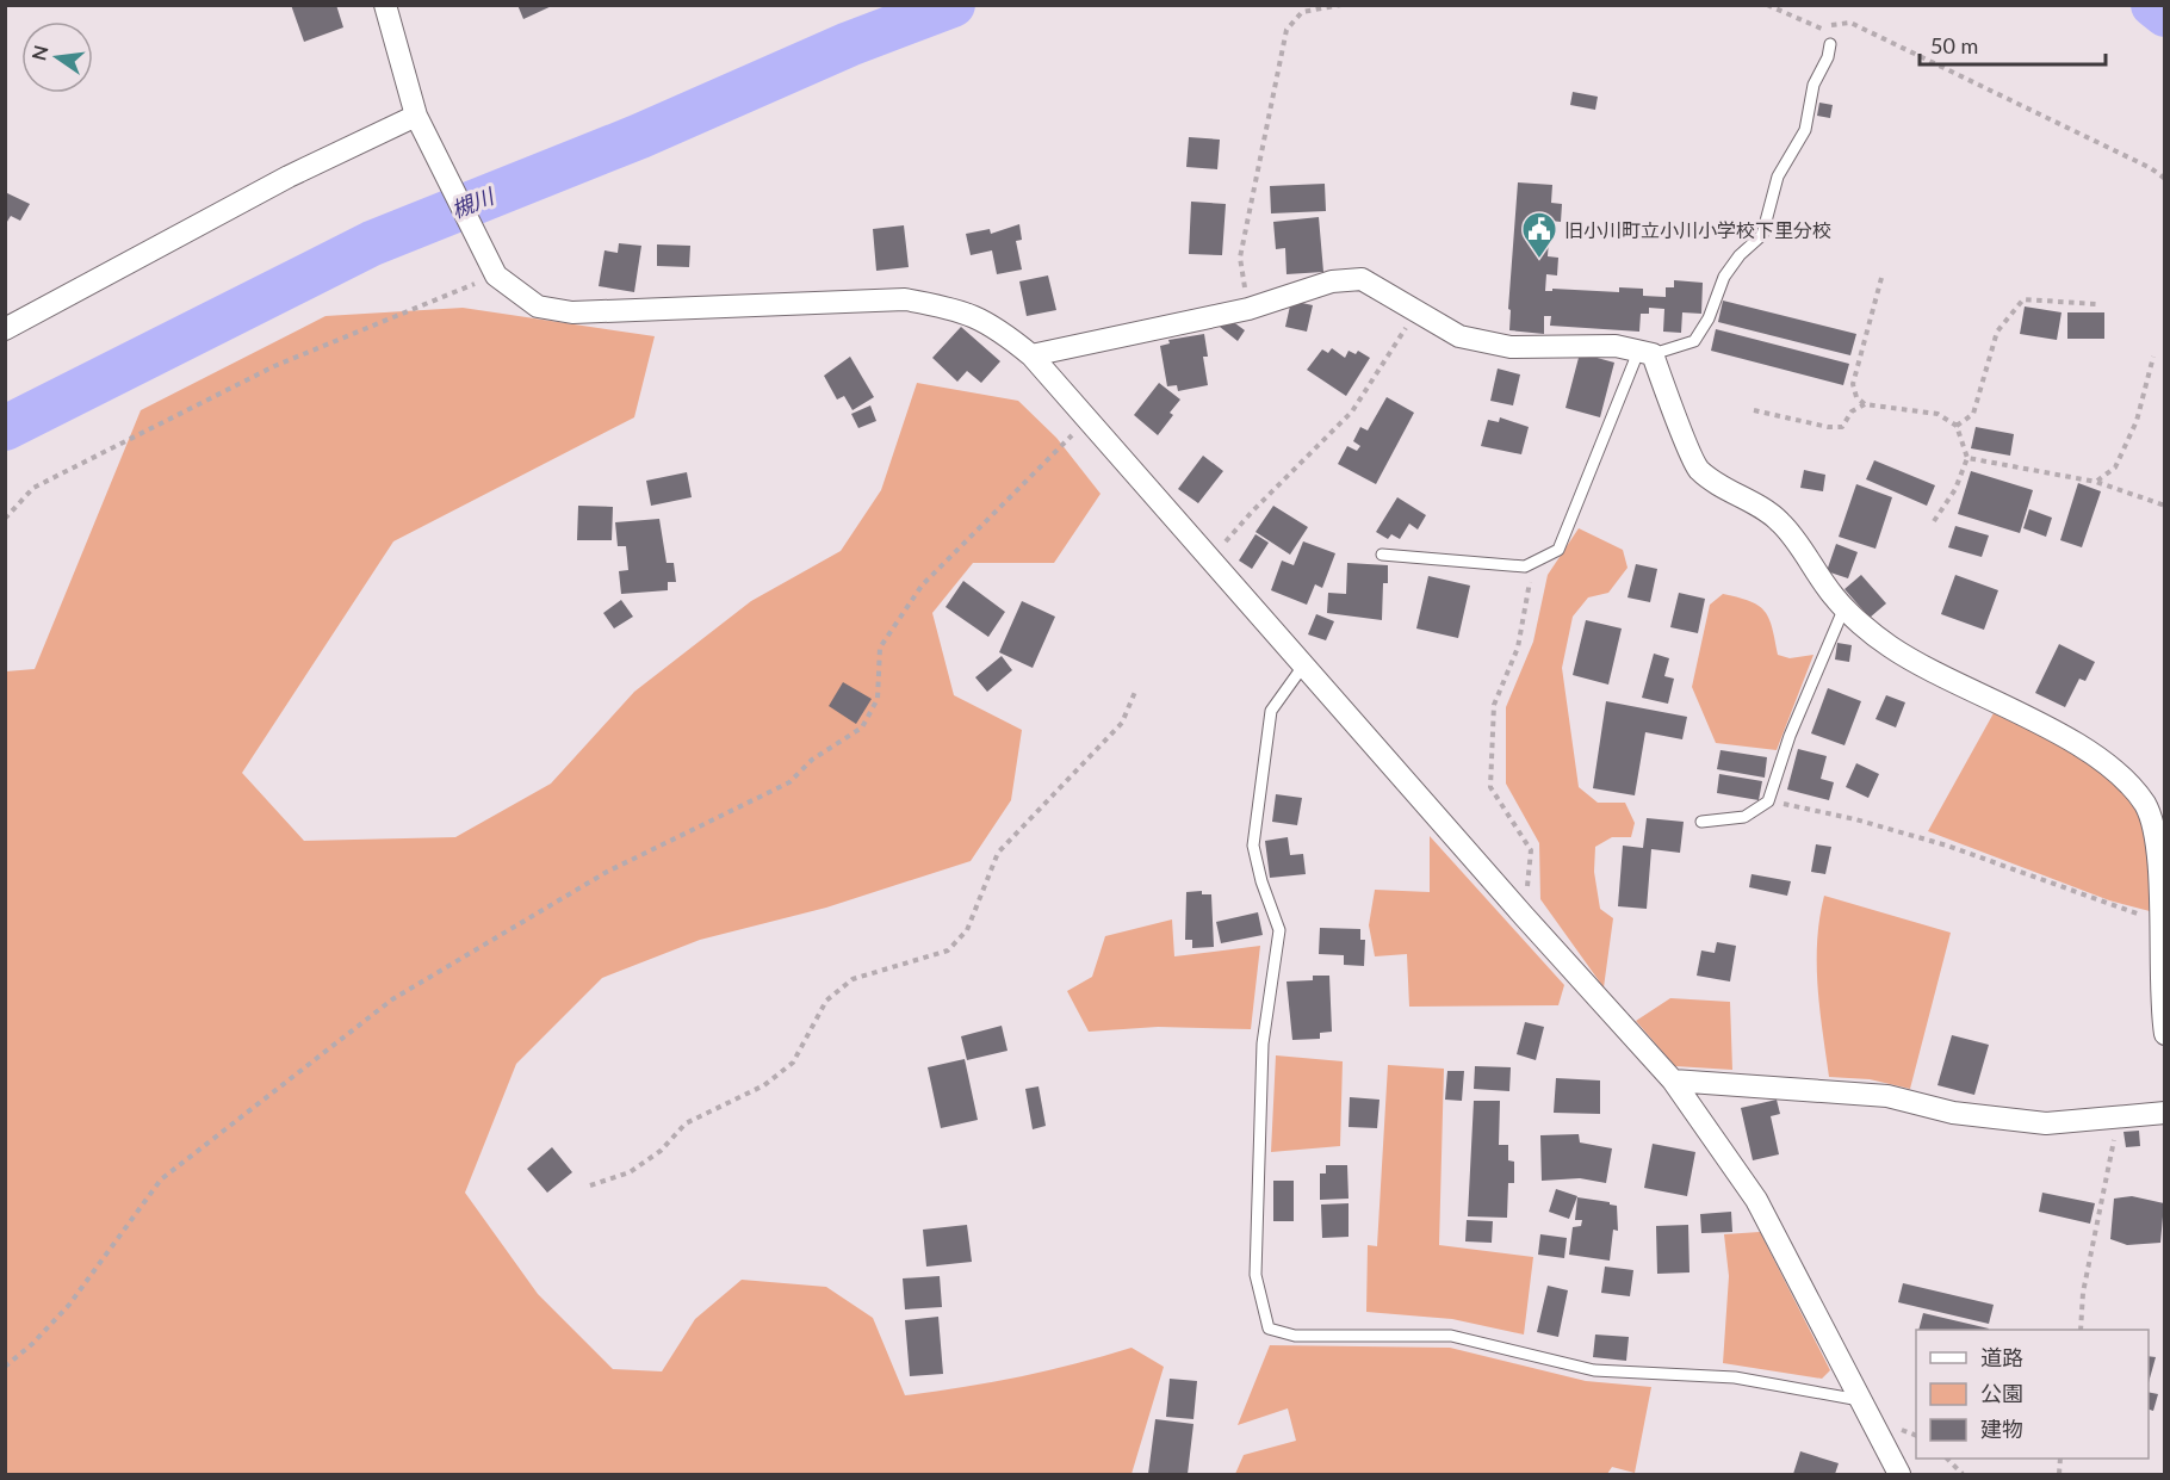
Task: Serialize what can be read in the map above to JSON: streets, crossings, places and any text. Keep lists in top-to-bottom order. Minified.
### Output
{"water":["槻川"],"places":{"public building":["旧小川町立小川小学校下里分校"]},"legend":["道路","公園","建物"],"scale_bar":"50 m","north":"left"}
